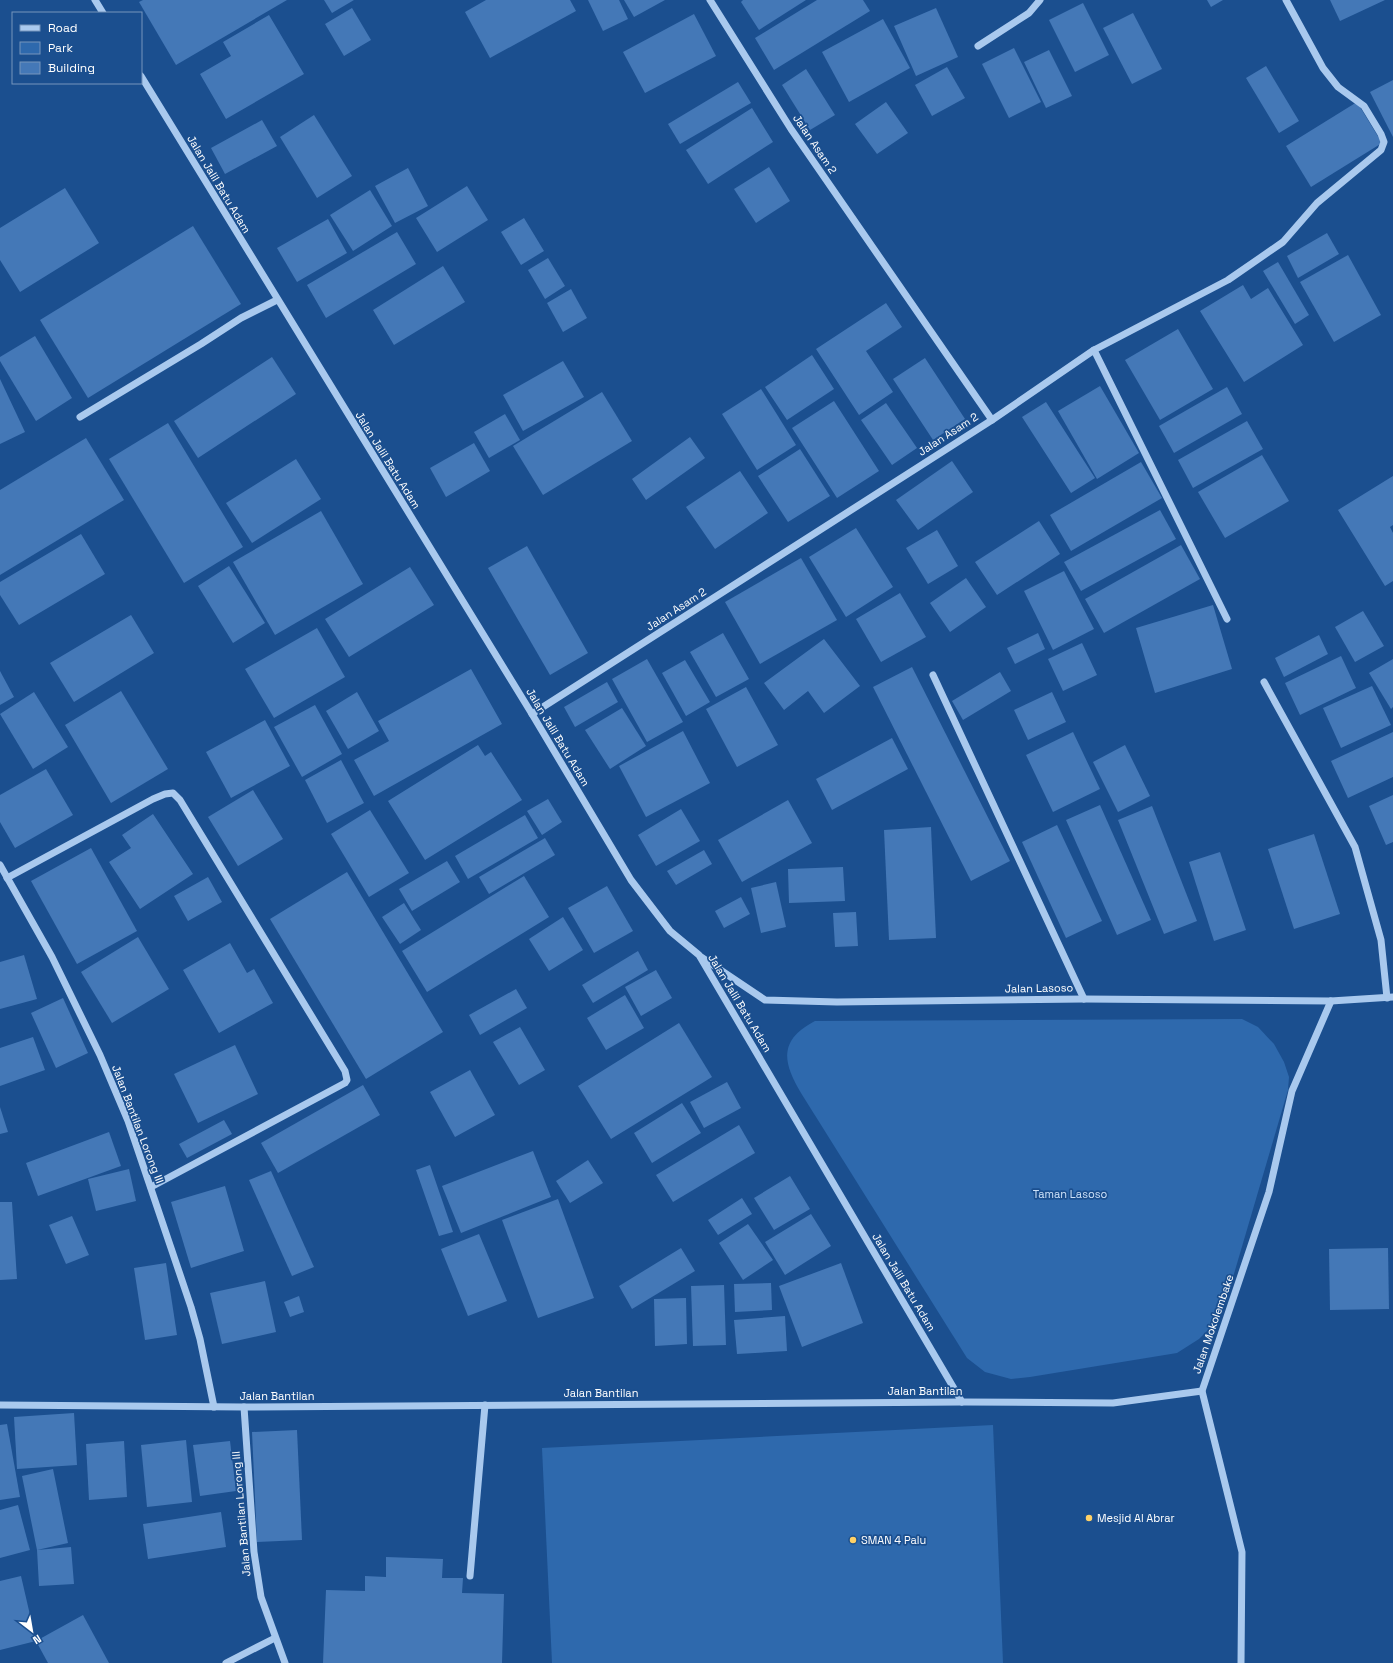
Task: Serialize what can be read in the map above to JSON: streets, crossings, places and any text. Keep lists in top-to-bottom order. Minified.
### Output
{"streets":{"street":["Jalan Asam 2","Jalan Jalil Batu Adam","Jalan Lasoso","Jalan Bantilan Lorong III","Jalan Mokolembake","Jalan Bantilan"]},"crossings":[["Jalan Asam 2","Jalan Jalil Batu Adam"],["Jalan Jalil Batu Adam","Jalan Lasoso"],["Jalan Jalil Batu Adam","Jalan Bantilan"],["Jalan Lasoso","Jalan Mokolembake"],["Jalan Bantilan Lorong III","Jalan Bantilan"],["Jalan Mokolembake","Jalan Bantilan"]],"parks":["Taman Lasoso"],"places":["Mesjid Al Abrar","SMAN 4 Palu"],"legend":["Road","Park","Building"],"north":"bottom right"}
